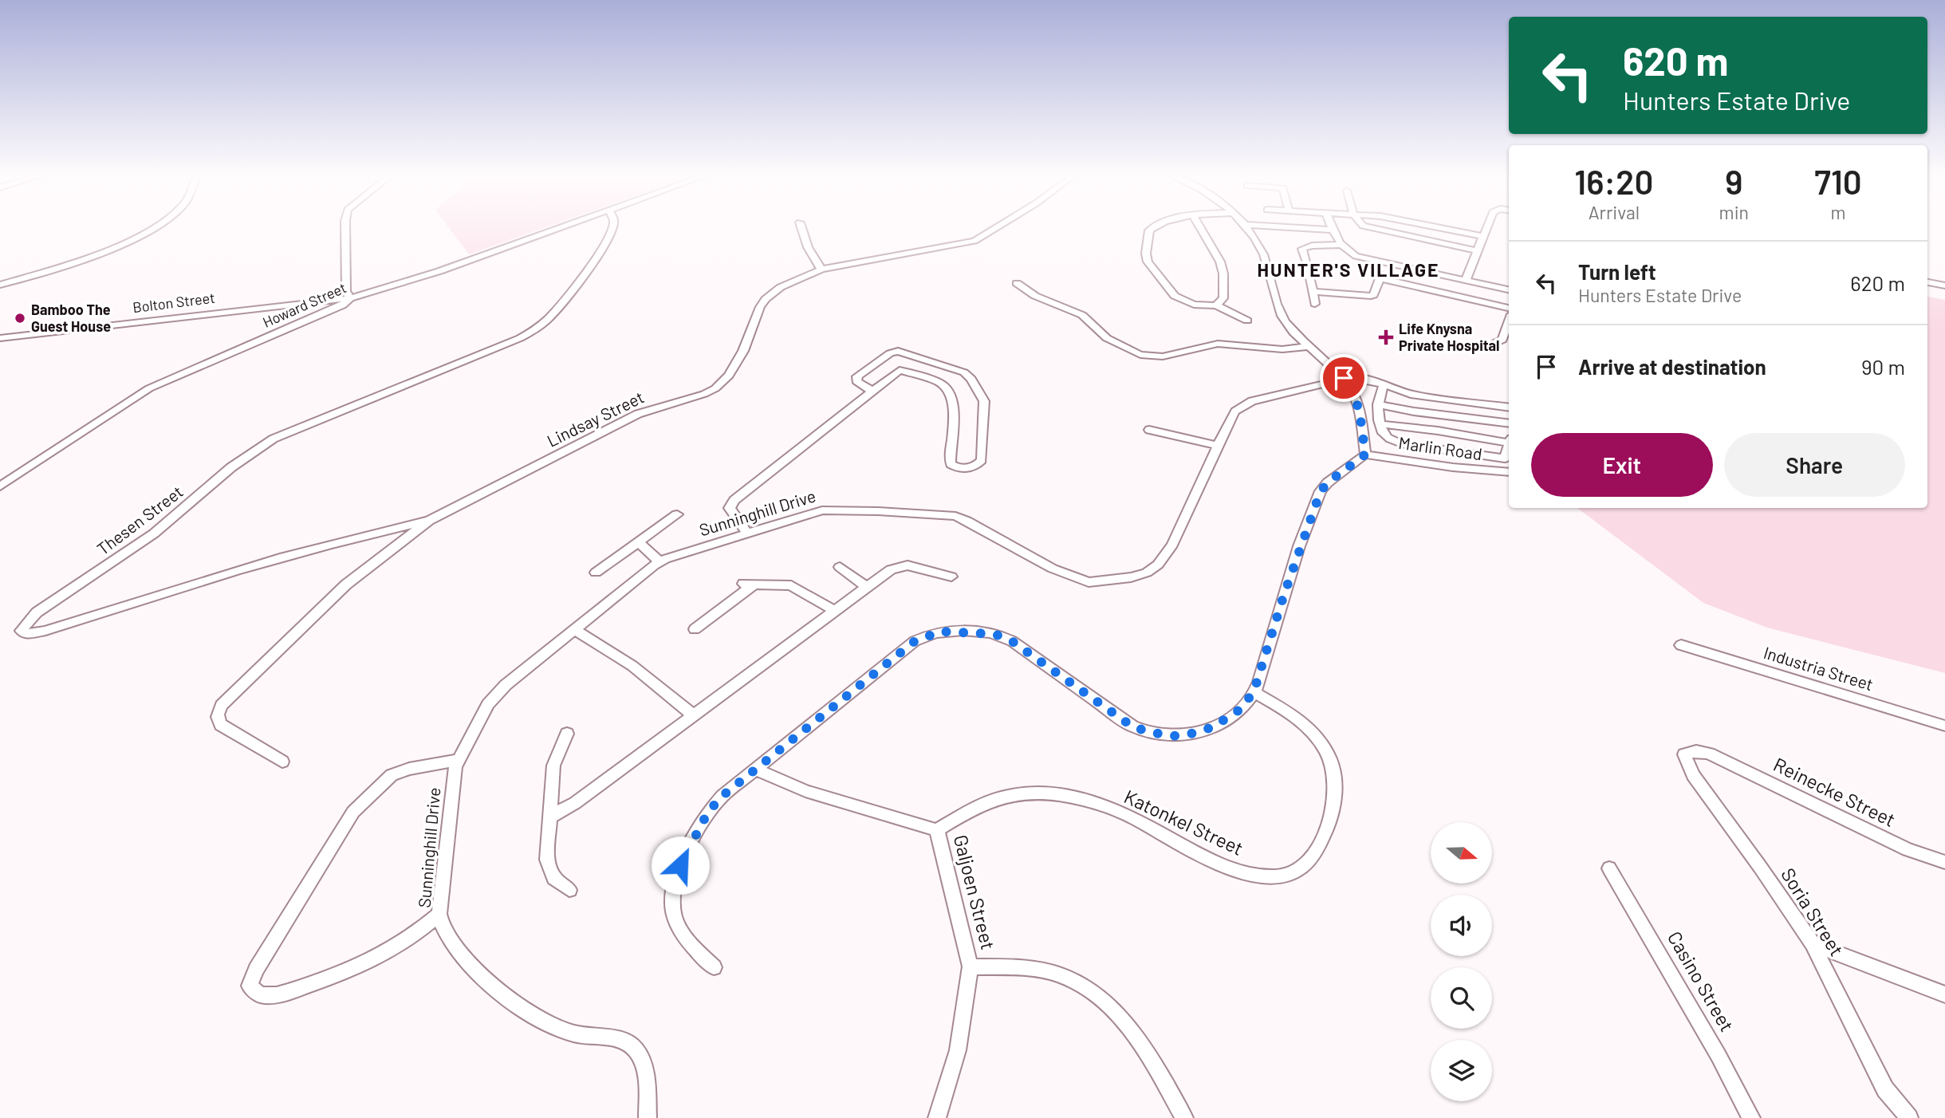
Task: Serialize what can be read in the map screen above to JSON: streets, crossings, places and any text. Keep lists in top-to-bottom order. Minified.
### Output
{"streets":{"street":["Bolton Street","Howard Street","Lindsay Street","Marlin Road","Sunninghill Drive","Thesen Street","Industria Street","Reinecke Street","Katonkel Street","Galjoen Street","Soria Street","Casino Street"]},"crossings":[["Bolton Street","Howard Street"],["Lindsay Street","Thesen Street"],["Reinecke Street","Soria Street"],["Katonkel Street","Galjoen Street"]],"districts":["HUNTER'S VILLAGE"],"places":{"other":["Bamboo The Guest House"],"health":["Life Knysna Private Hospital"]},"north":"right","page":{"turn":["620 m","Hunters Estate Drive"],"eta":["16:20","Arrival","9","min","710","m"],"list":[{"name":"Turn left","note":"Hunters Estate Drive","value":"620 m"},{"name":"Arrive at destination","value":"90 m"}],"buttons":["Exit","Share"]}}
